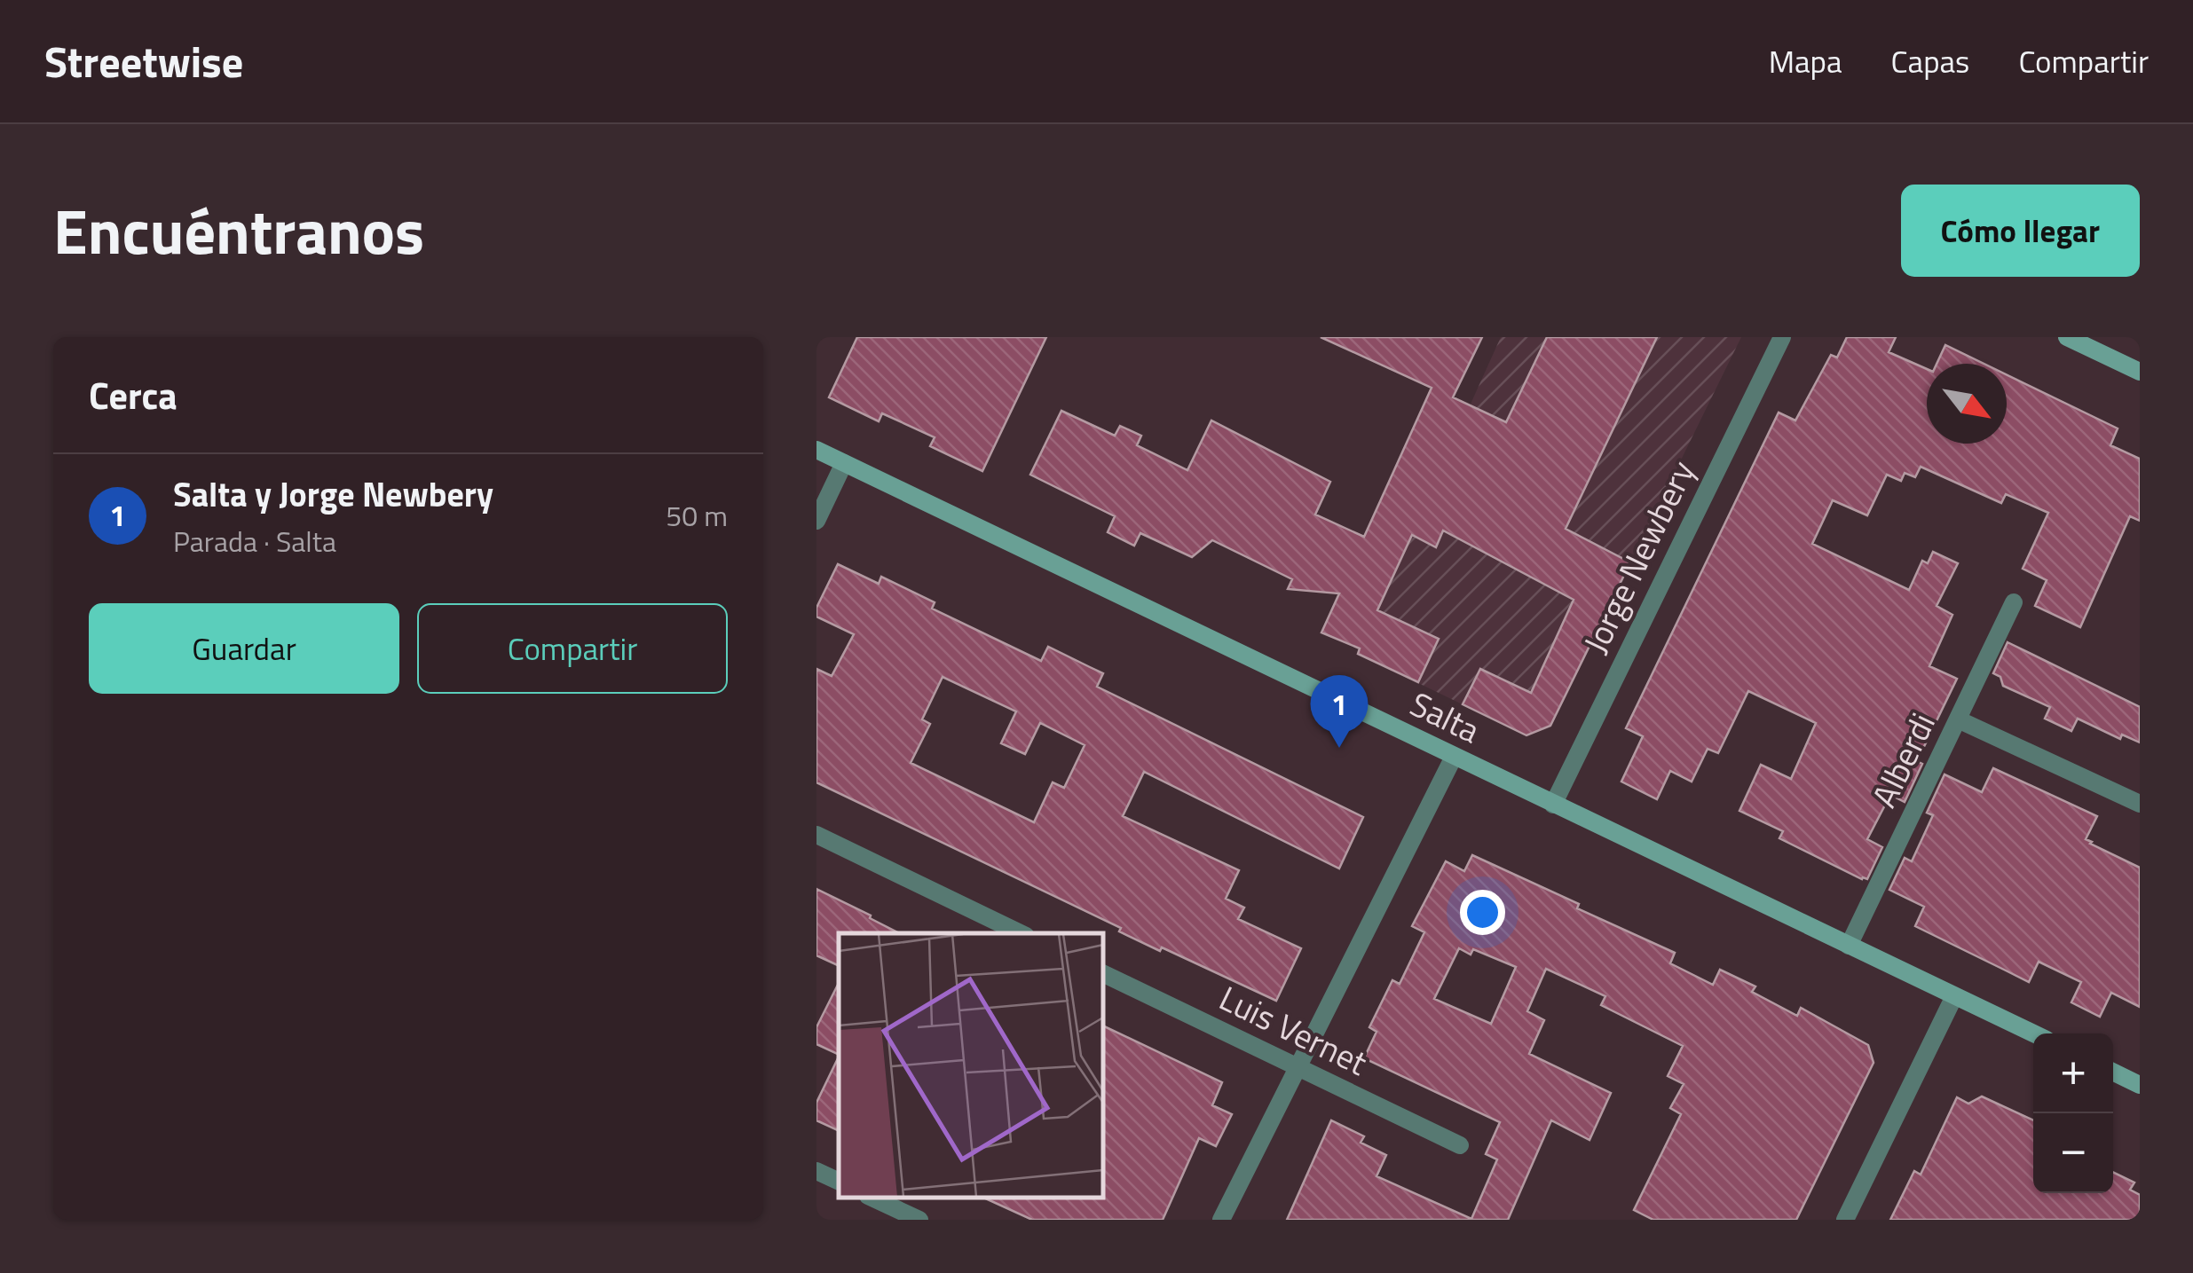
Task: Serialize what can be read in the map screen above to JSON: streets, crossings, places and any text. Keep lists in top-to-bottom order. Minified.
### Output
{"streets":{"main road":["Salta"],"street":["Jorge Newbery","Alberdi","Luis Vernet"]},"crossings":[["Jorge Newbery","Salta"],["Salta","Alberdi"]],"north":"bottom right","page":{"header":"Streetwise","nav":["Mapa","Capas","Compartir"],"title":"Encuéntranos","buttons":["Cómo llegar",["Guardar","Compartir"]],"heading":"Cerca","list":[{"mark":"1","name":"Salta y Jorge Newbery","note":"Parada · Salta","value":"50 m"}],"pins":"1","map_buttons":["+","−"]}}
